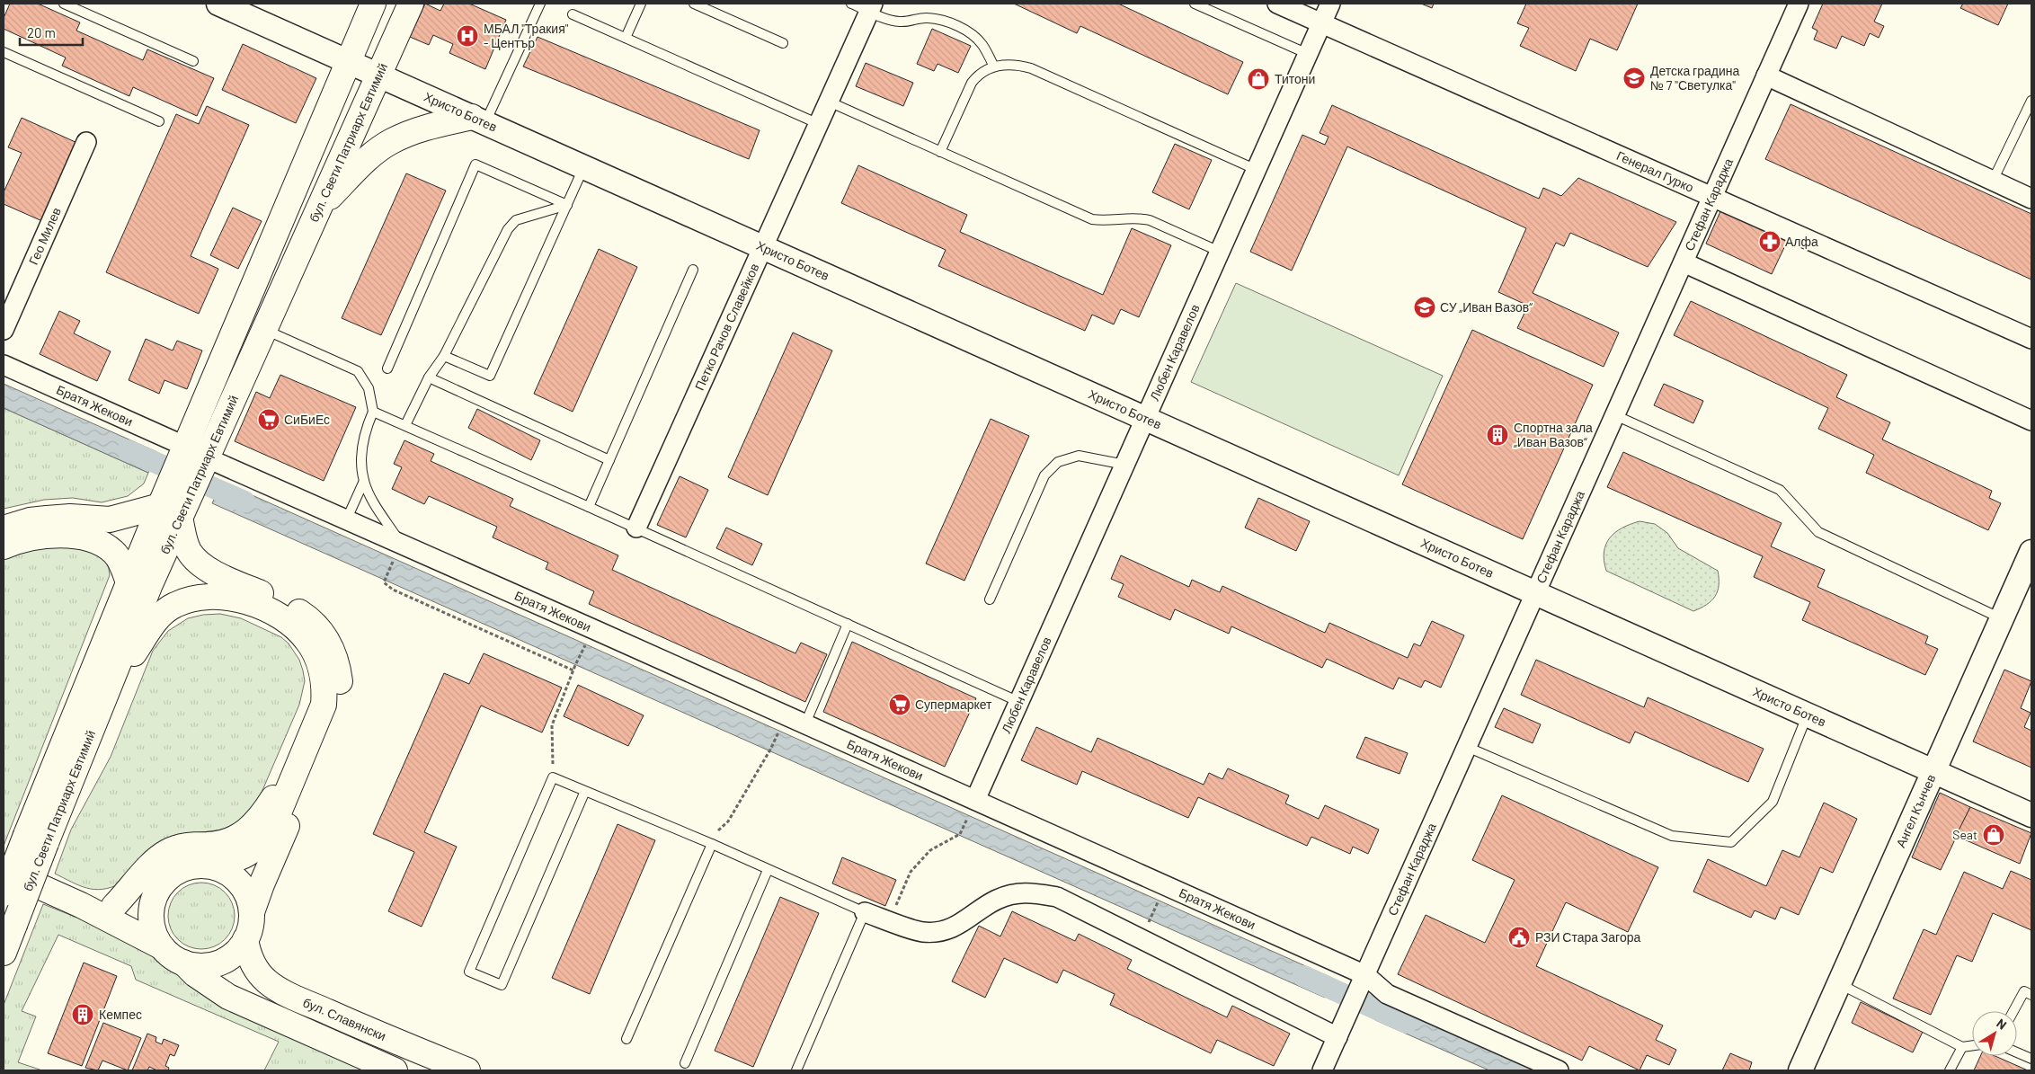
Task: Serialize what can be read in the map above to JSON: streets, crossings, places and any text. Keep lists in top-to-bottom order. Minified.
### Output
{"streets":{"main road":["бул. Свети Патриарх Евтимий","бул. Славянски"],"street":["Христо Ботев","Генерал Гурко","Стефан Караджа","Гео Милев","Петко Рачов Славейков","Любен Каравелов","Братя Жекови","Ангел Кънчев"]},"crossings":[["Христо Ботев","бул. Свети Патриарх Евтимий"],["Христо Ботев","Стефан Караджа"],["Христо Ботев","Петко Рачов Славейков"],["Христо Ботев","Любен Каравелов"],["Христо Ботев","Ангел Кънчев"],["бул. Свети Патриарх Евтимий","Братя Жекови"],["Генерал Гурко","Стефан Караджа"],["Генерал Гурко","Любен Каравелов"],["Стефан Караджа","Братя Жекови"],["Любен Каравелов","Братя Жекови"]],"places":{"hospital":["МБАЛ \"Тракия\" - Център"],"school or university":["Детска градина № 7 \"Светулка\"","СУ „Иван Вазов“"],"shop":["Титони","Seat"],"pharmacy":["Алфа"],"supermarket":["СиБиЕс","Супермаркет"],"building":["Спортна зала „Иван Вазов“","Кемпес"],"public building":["РЗИ Стара Загора"]},"scale_bar":"20 m","north":"top right"}
